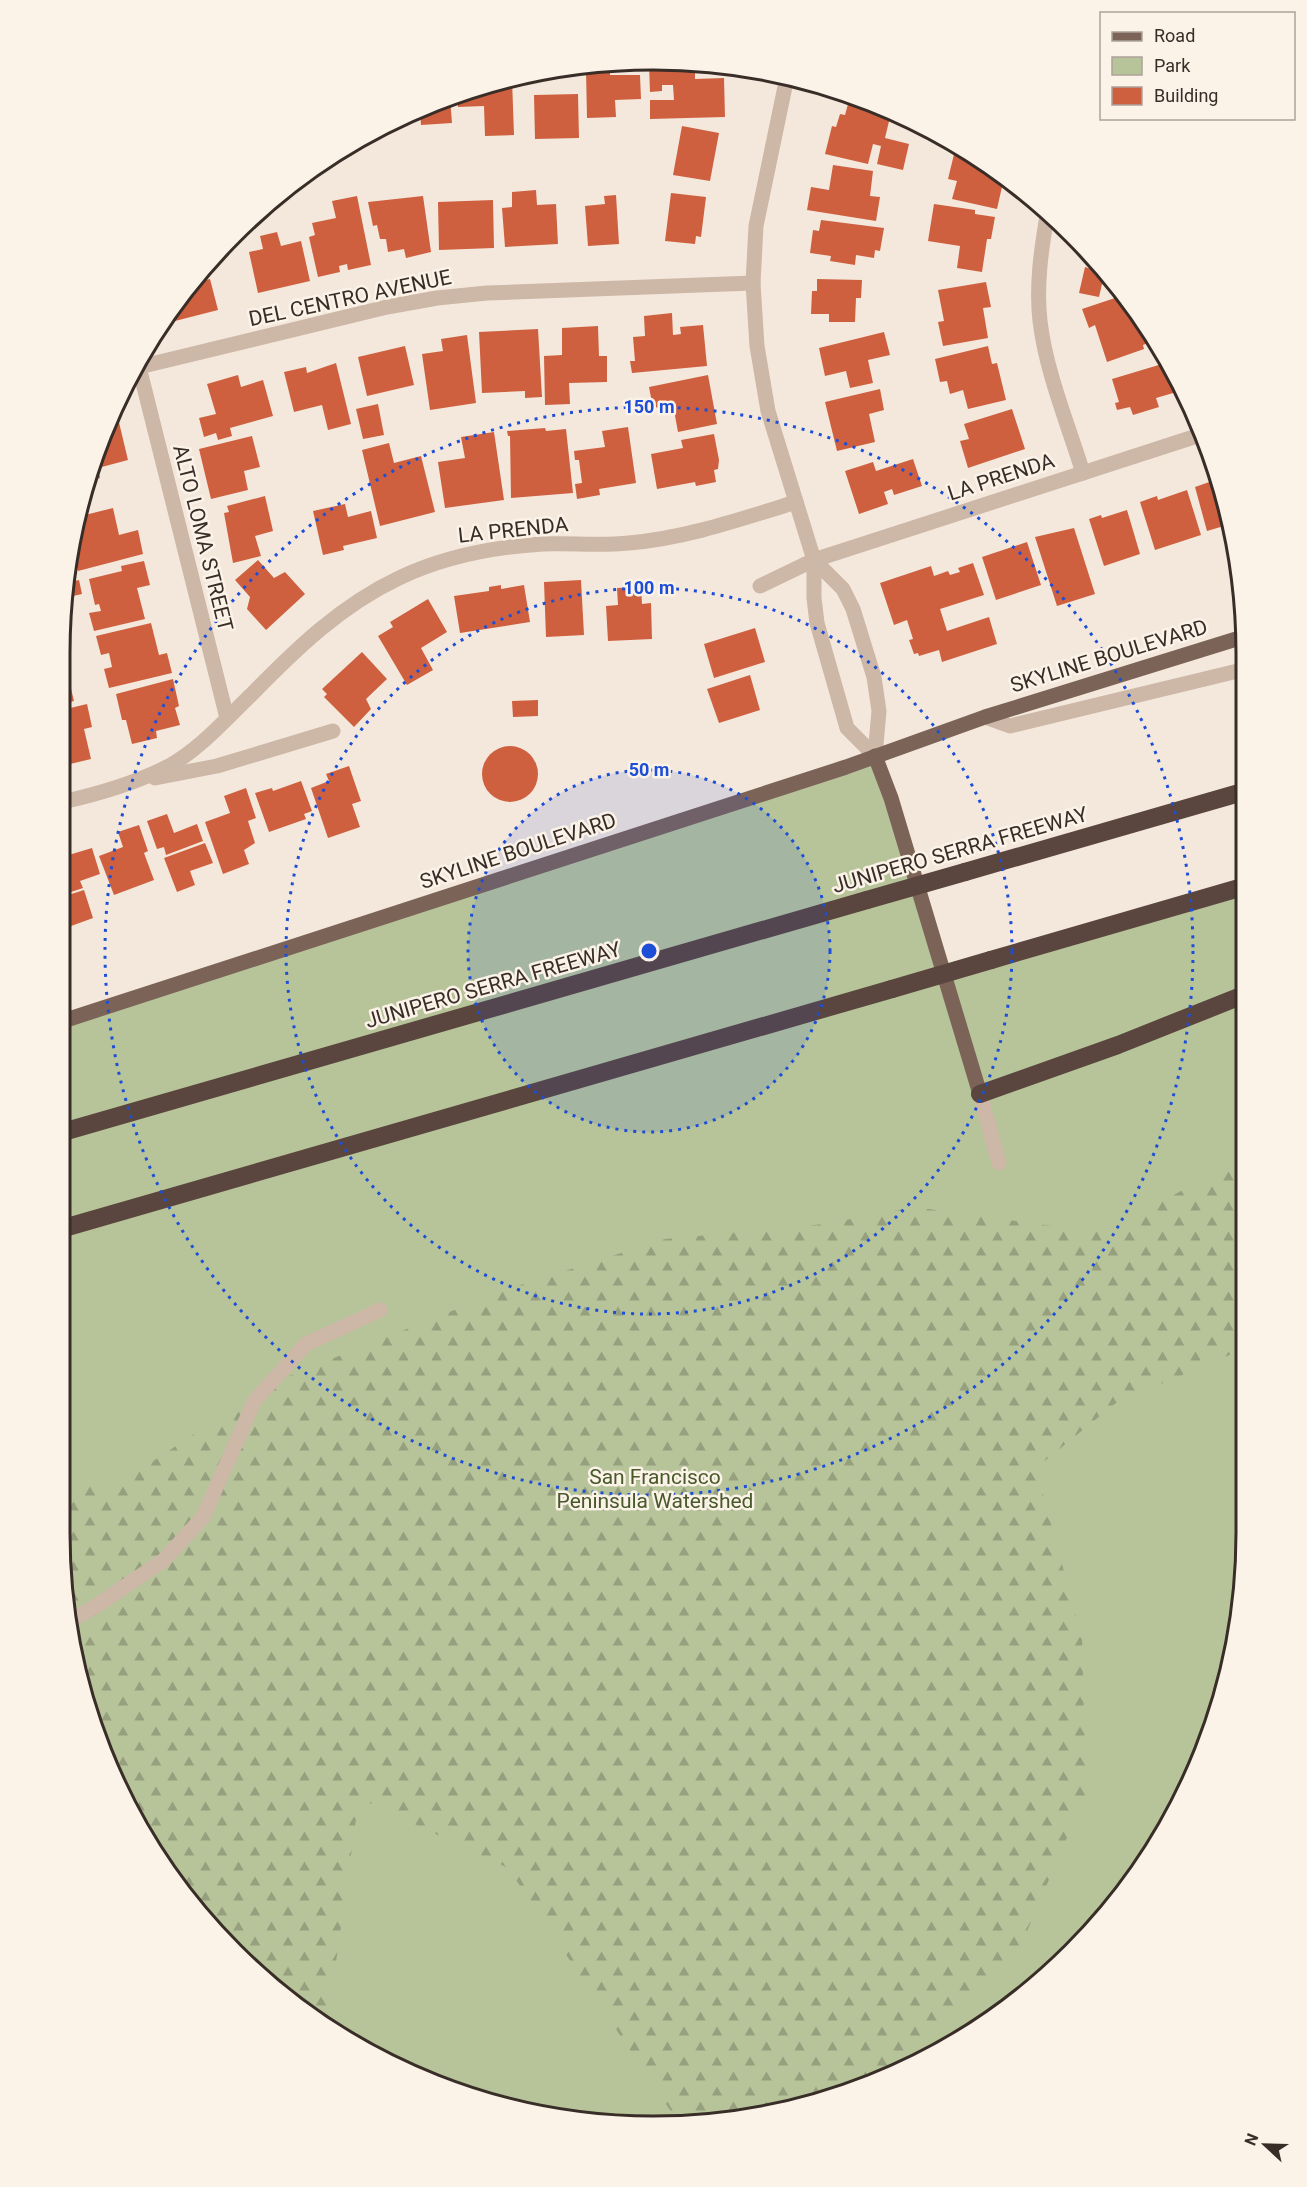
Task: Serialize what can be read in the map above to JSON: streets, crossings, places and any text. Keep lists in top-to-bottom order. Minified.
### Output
{"streets":{"highway":["JUNIPERO SERRA FREEWAY"],"main road":["SKYLINE BOULEVARD"],"street":["DEL CENTRO AVENUE","LA PRENDA","ALTO LOMA STREET"]},"crossings":[["LA PRENDA","ALTO LOMA STREET"]],"parks":["San Francisco Peninsula Watershed"],"legend":["Road","Park","Building"],"north":"left","rings":["150 m","100 m","50 m"]}
